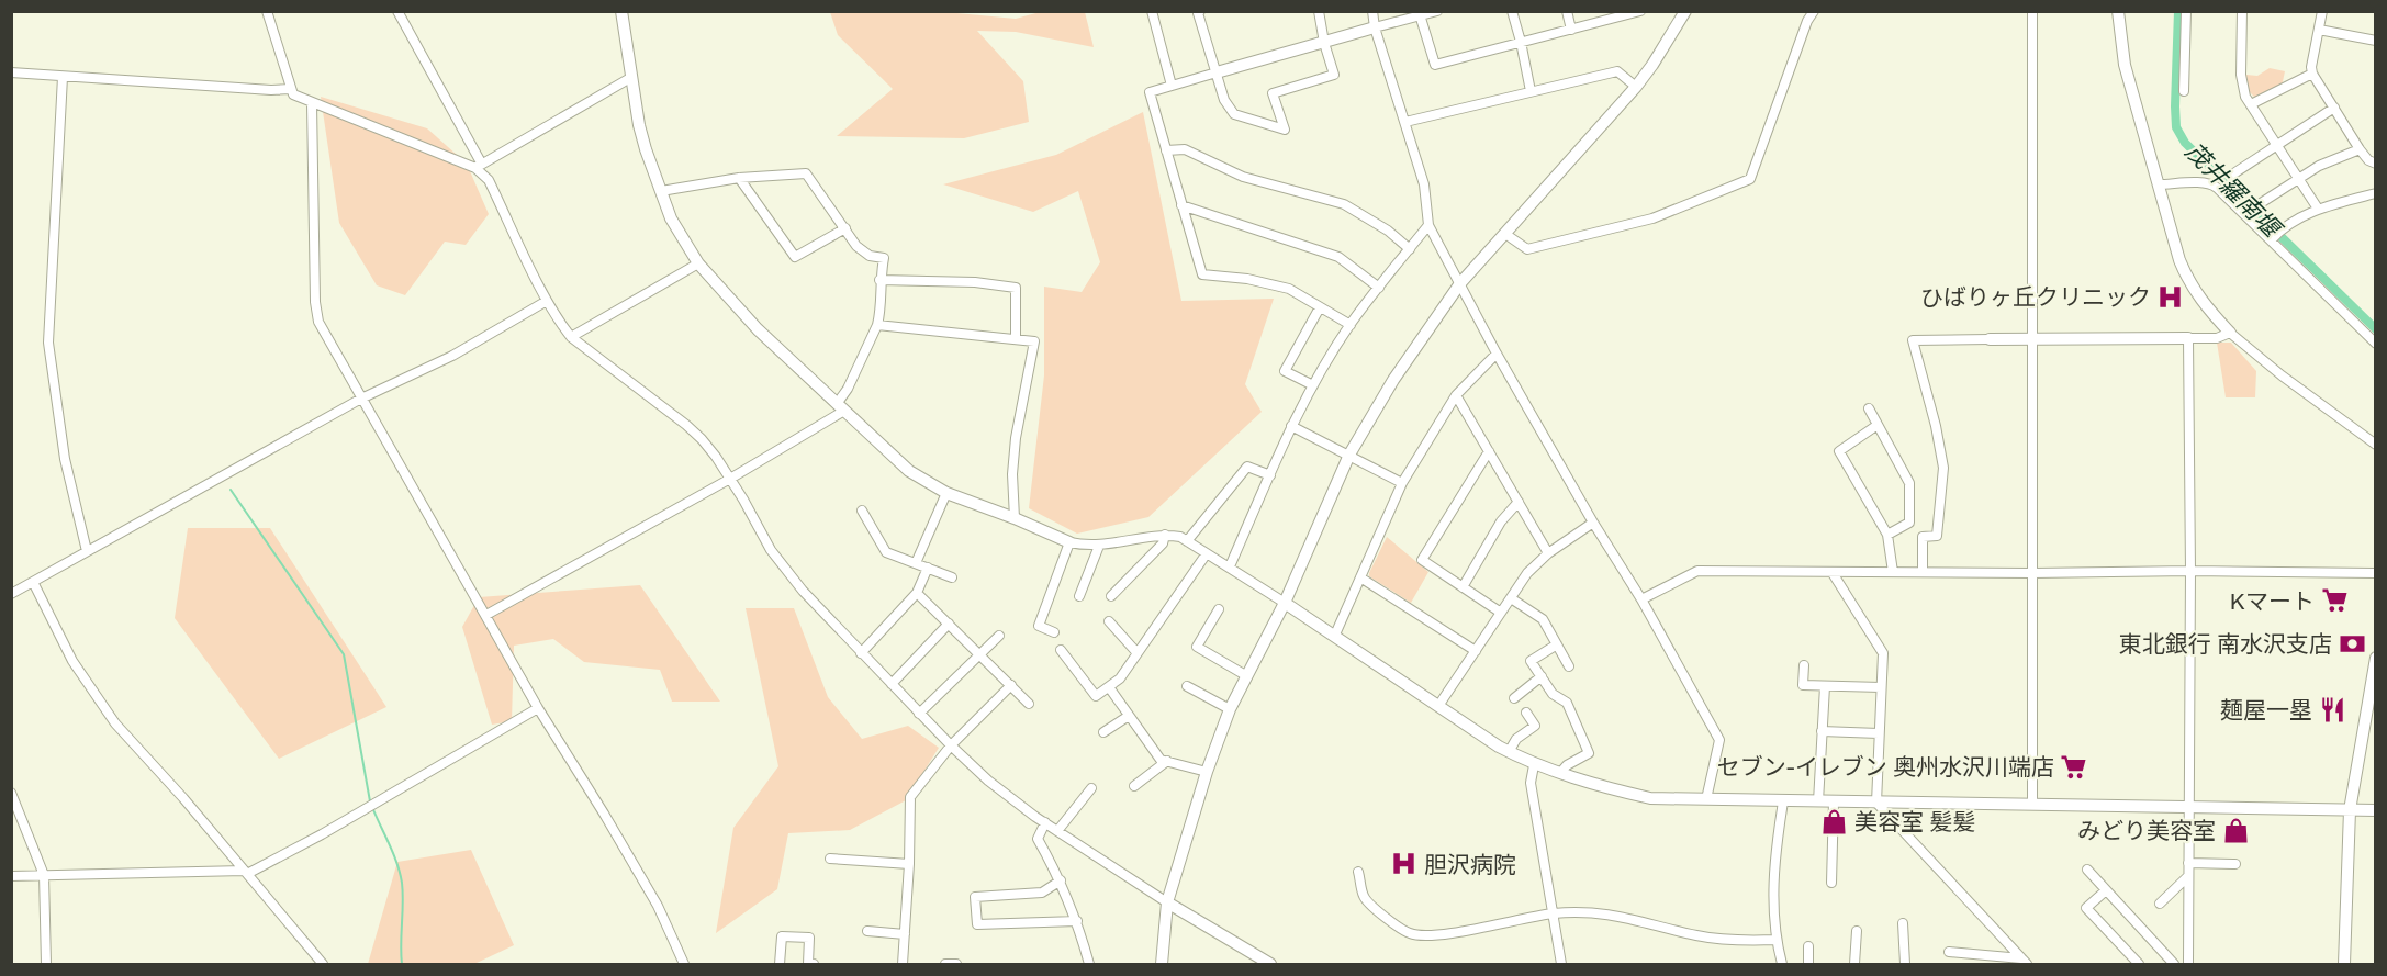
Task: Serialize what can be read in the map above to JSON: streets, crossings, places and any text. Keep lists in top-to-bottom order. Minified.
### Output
{"water":["茂井羅南堰"],"places":{"hospital":["ひばりヶ丘クリニック","胆沢病院"],"supermarket":["Kマート","セブン-イレブン 奥州水沢川端店"],"bank":["東北銀行 南水沢支店"],"restaurant":["麺屋一塁"],"shop":["美容室 髪髪","みどり美容室"]}}
